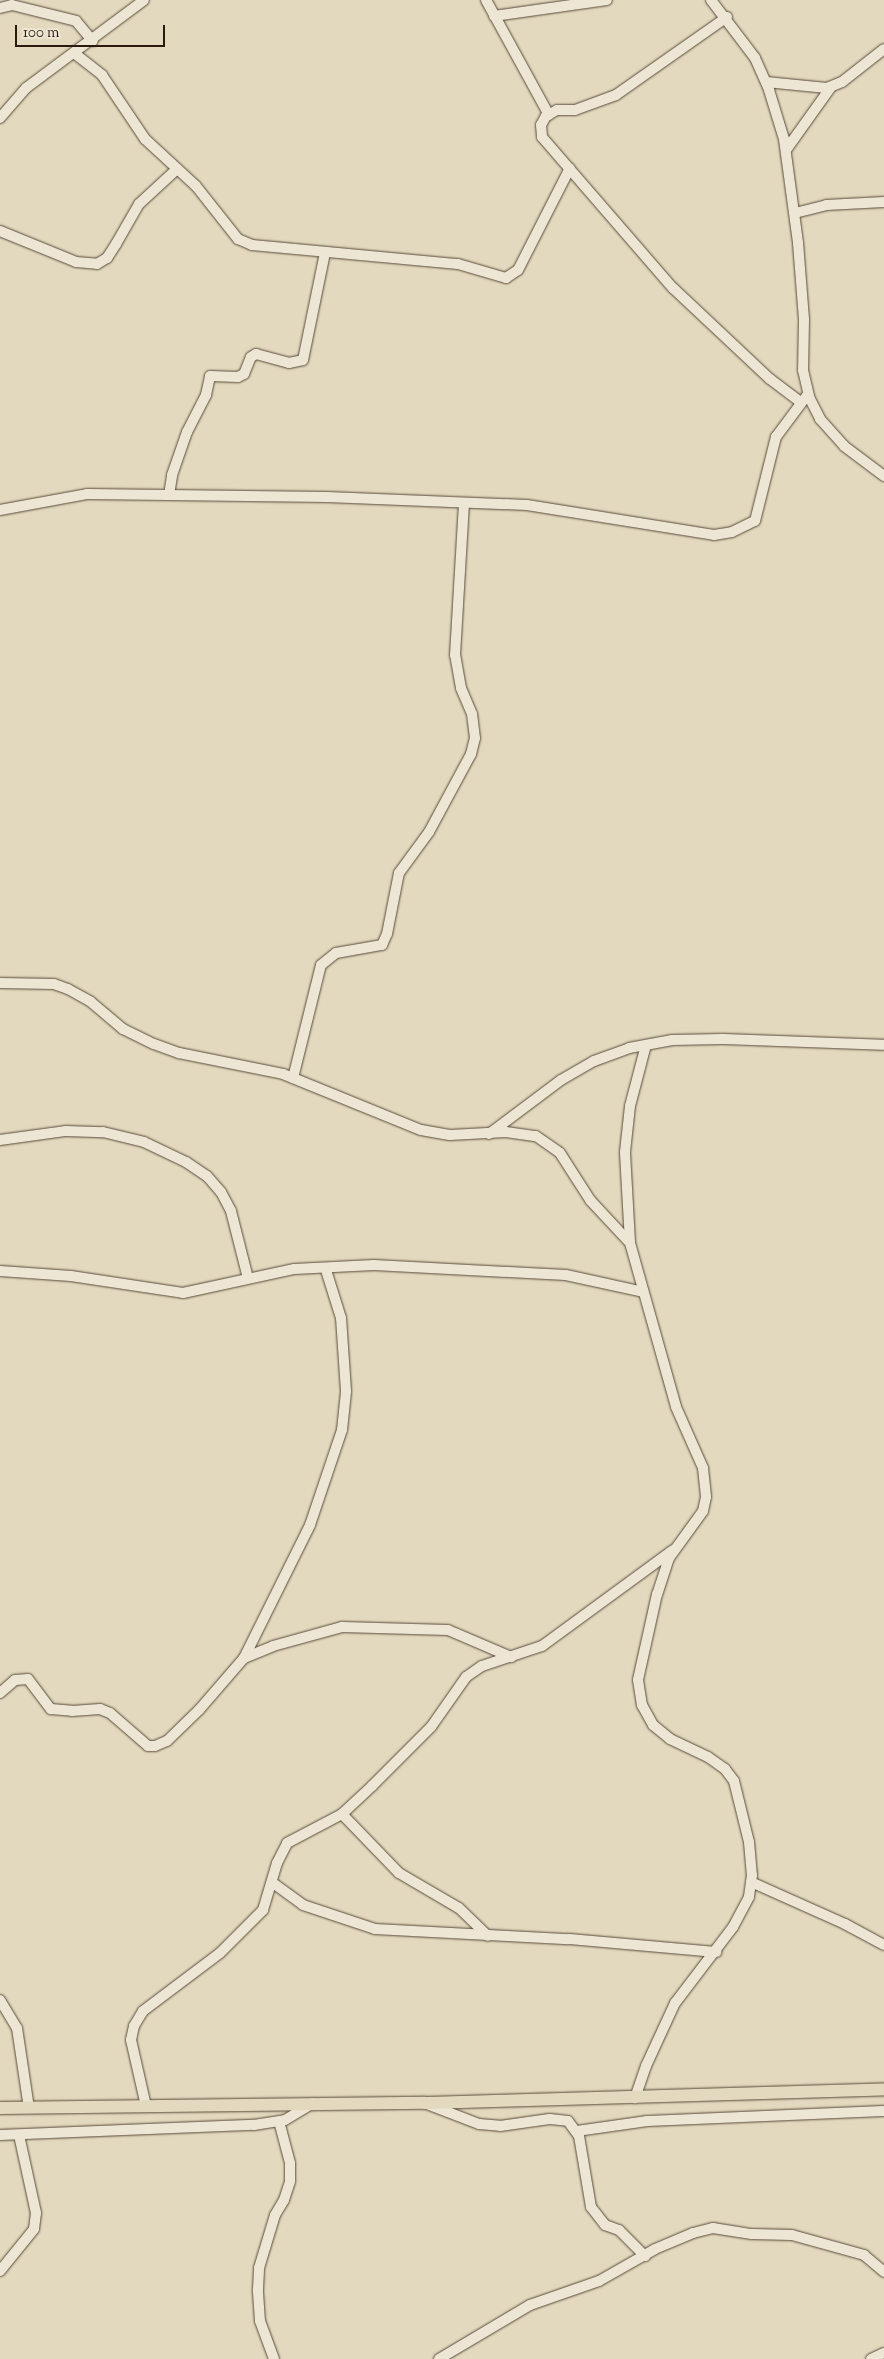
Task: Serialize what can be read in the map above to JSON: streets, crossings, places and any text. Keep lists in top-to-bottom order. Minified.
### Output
{"scale_bar":"100 m"}
